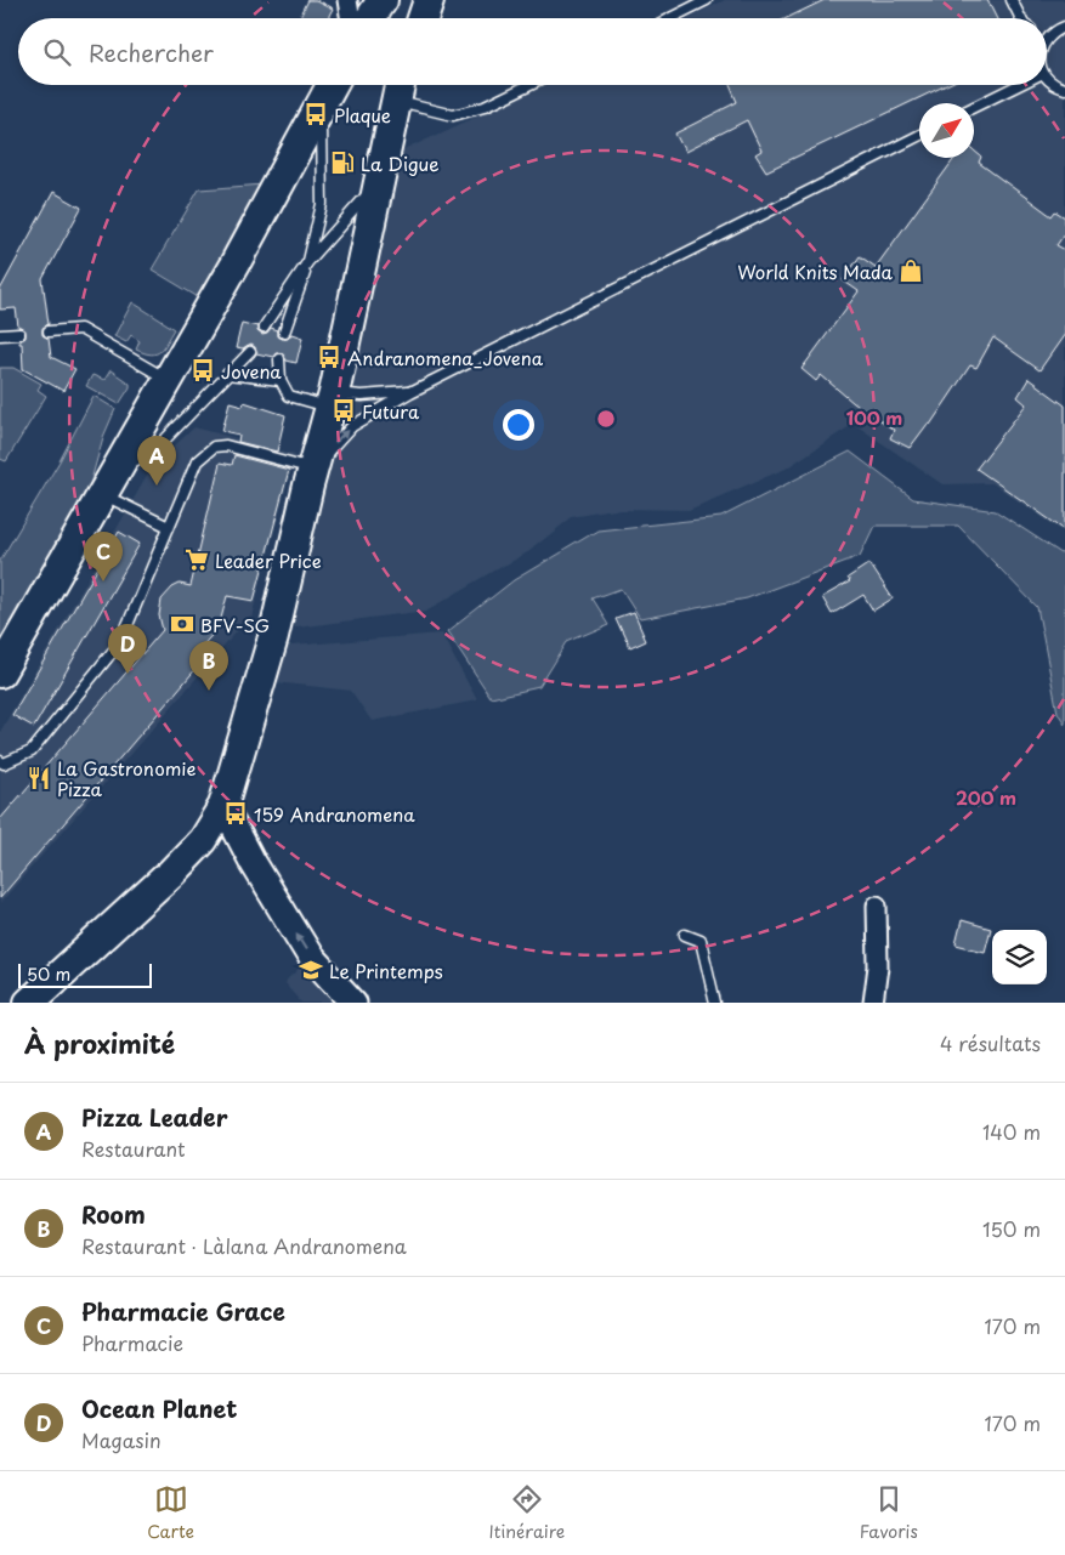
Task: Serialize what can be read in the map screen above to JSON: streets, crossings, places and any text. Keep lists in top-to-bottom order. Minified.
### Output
{"places":{"bus stop":["Plaque","Andranomena_Jovena","Jovena","Futura","159 Andranomena"],"fuel station":["La Digue"],"shop":["World Knits Mada"],"supermarket":["Leader Price"],"bank":["BFV-SG"],"restaurant":["La Gastronomie Pizza"],"school or university":["Le Printemps"]},"scale_bar":"50 m","north":"top right","page":{"search":"Rechercher","pins":["A","C","D","B"],"scale":"50 m","heading":["À proximité","4 résultats"],"list":[{"mark":"A","name":"Pizza Leader","note":"Restaurant","value":"140 m"},{"mark":"B","name":"Room","note":"Restaurant · Làlana Andranomena","value":"150 m"},{"mark":"C","name":"Pharmacie Grace","note":"Pharmacie","value":"170 m"},{"mark":"D","name":"Ocean Planet","note":"Magasin","value":"170 m"}],"nav":["Carte","Itinéraire","Favoris"]},"rings":["100 m","200 m"]}
